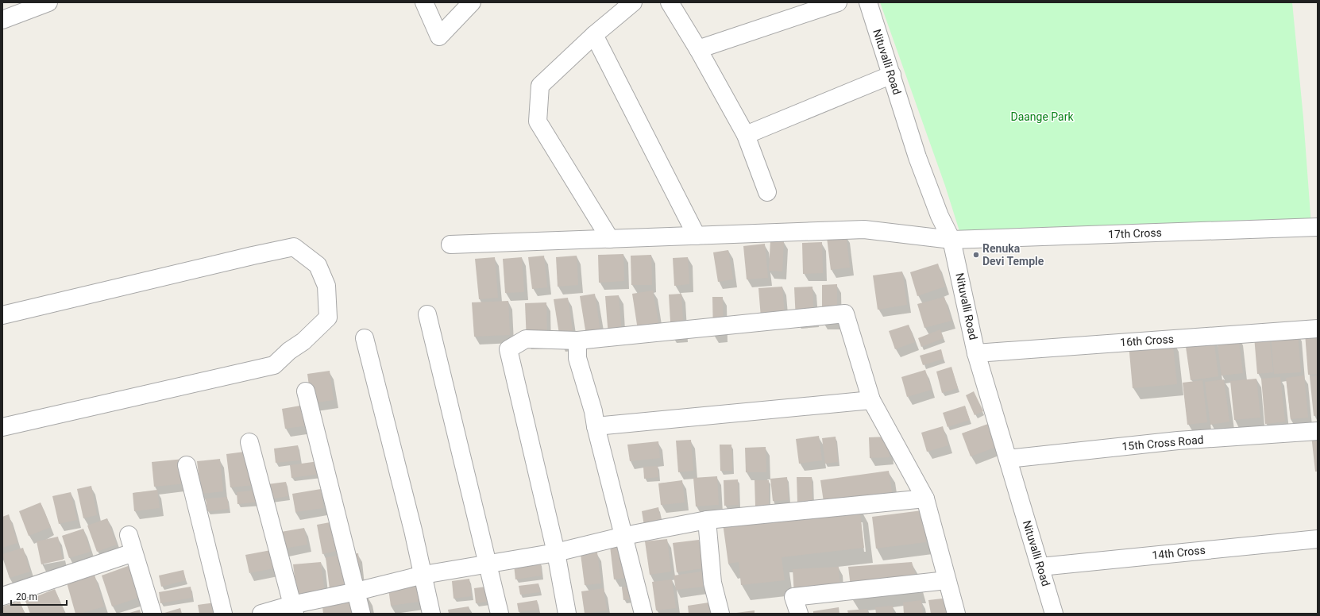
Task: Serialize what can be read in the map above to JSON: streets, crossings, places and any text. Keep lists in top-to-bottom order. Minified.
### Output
{"streets":{"street":["Nituvalli Road","17th Cross","16th Cross","15th Cross Road","14th Cross"]},"crossings":[["Nituvalli Road","17th Cross"],["Nituvalli Road","16th Cross"],["Nituvalli Road","15th Cross Road"],["Nituvalli Road","14th Cross"]],"parks":["Daange Park"],"places":["Renuka Devi Temple"],"scale_bar":"20 m"}
